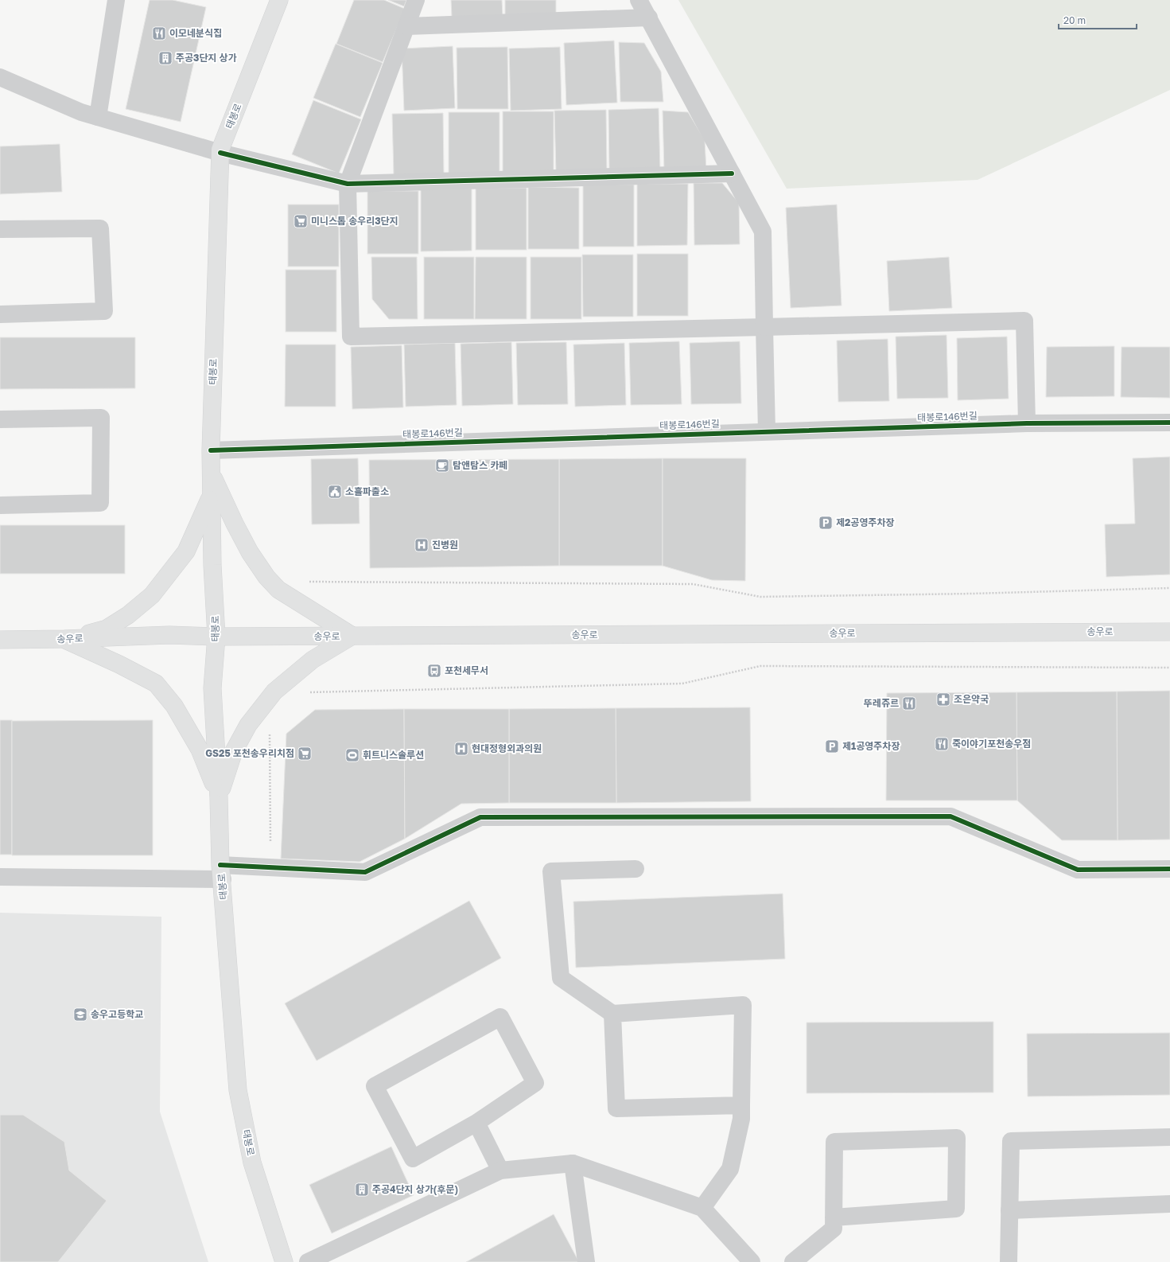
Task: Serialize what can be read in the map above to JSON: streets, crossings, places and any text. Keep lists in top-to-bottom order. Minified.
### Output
{"streets":{"main road":["태봉로","송우로"],"street":["태봉로146번길"]},"crossings":[["태봉로","태봉로146번길"],["태봉로","송우로"]],"places":{"restaurant":["이모네분식집","뚜레쥬르","죽이야기포천송우점"],"building":["주공3단지 상가","주공4단지 상가(후문)"],"supermarket":["미니스톱 송우리3단지","GS25 포천송우리치점"],"cafe":["탐앤탐스 카페"],"public building":["소흘파출소"],"parking":["제2공영주차장","제1공영주차장"],"hospital":["진병원","현대정형외과의원"],"bus stop":["포천세무서"],"pharmacy":["조은약국"],"sports":["휘트니스솔루션"],"school or university":["송우고등학교"]},"scale_bar":"20 m"}
